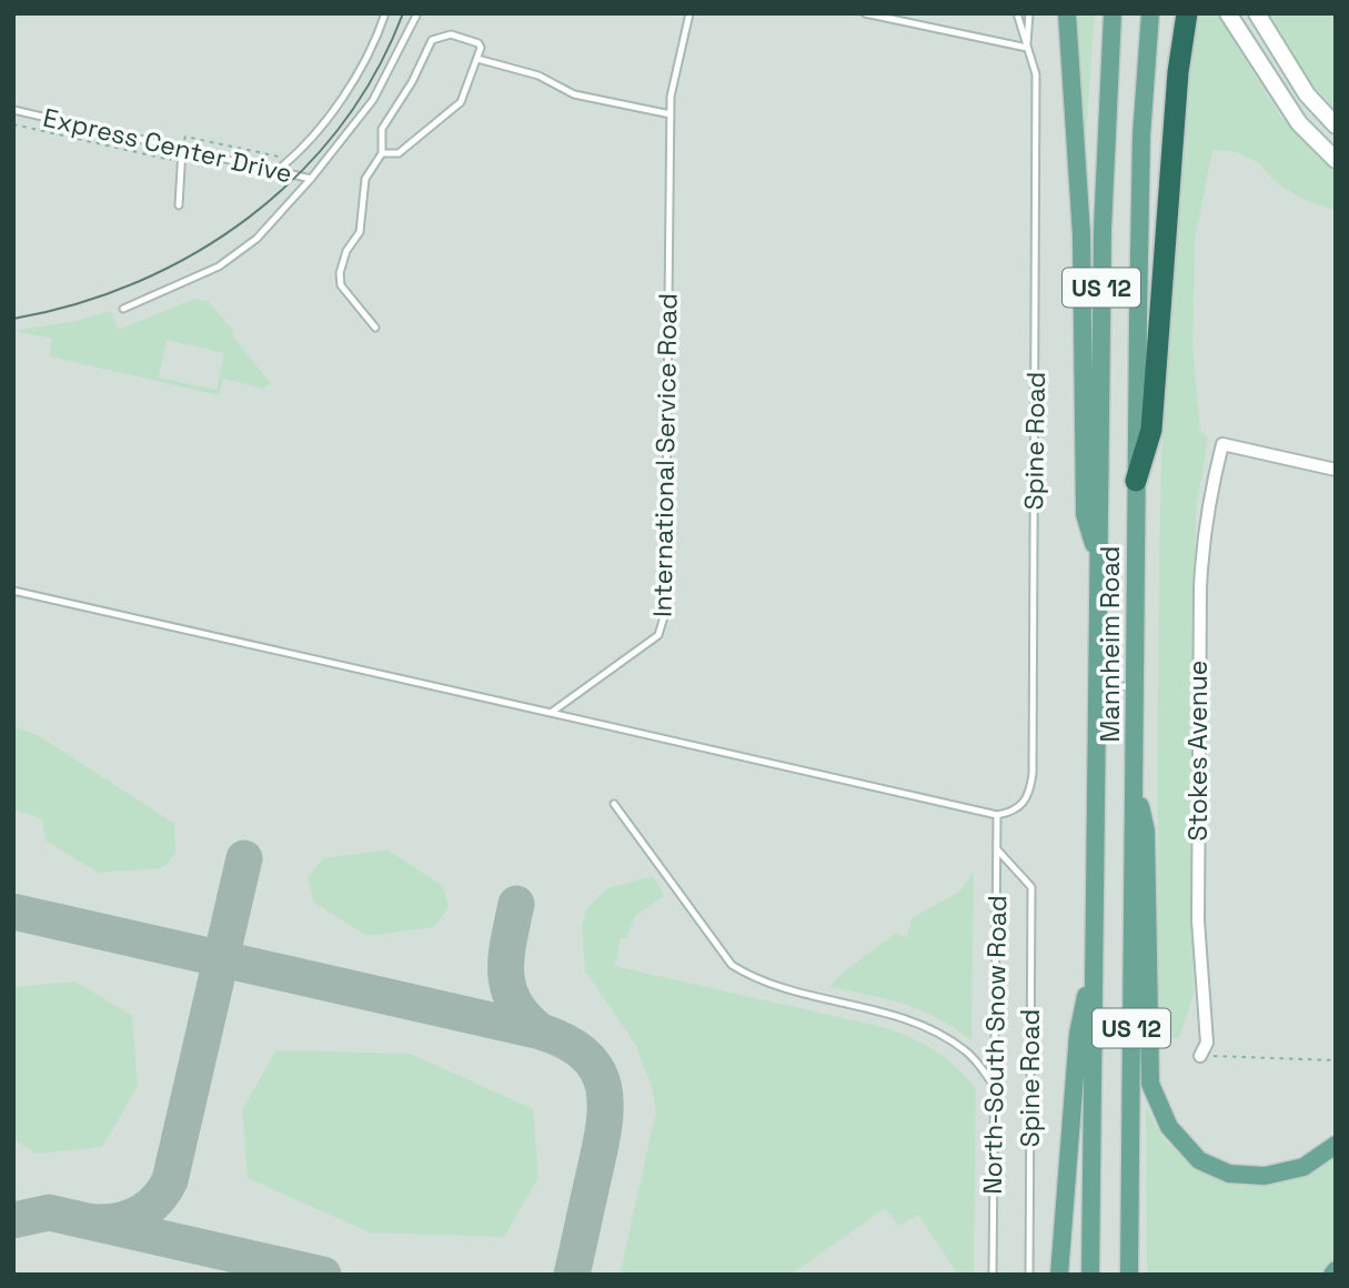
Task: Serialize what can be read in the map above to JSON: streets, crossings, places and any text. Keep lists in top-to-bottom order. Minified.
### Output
{"streets":{"main road":["US 12","Mannheim Road"],"street":["Stokes Avenue"],"lane":["Express Center Drive","Spine Road","International Service Road","North-South Snow Road"]},"crossings":[["Spine Road","North-South Snow Road"]]}
